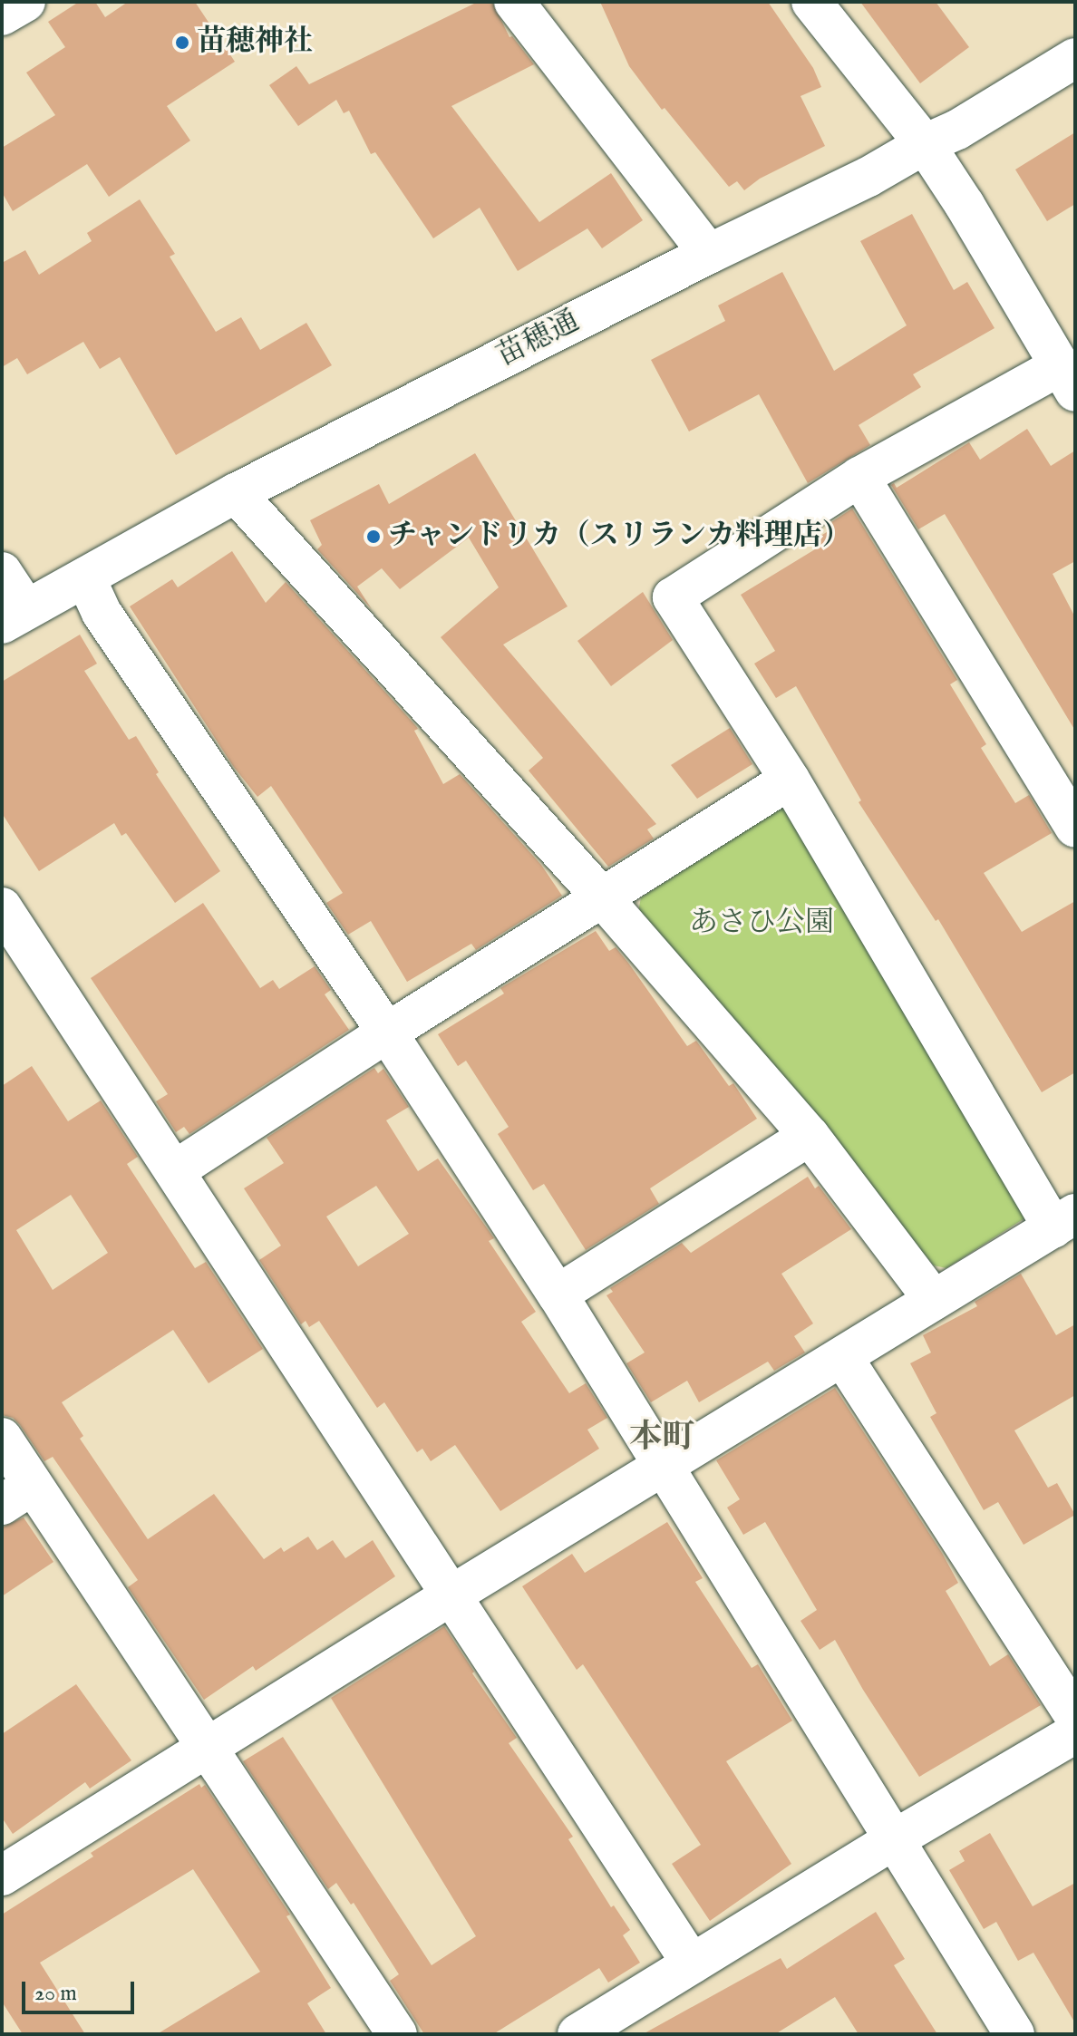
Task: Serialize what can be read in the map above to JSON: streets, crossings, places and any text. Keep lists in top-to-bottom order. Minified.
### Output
{"streets":{"street":["苗穂通"]},"districts":["本町"],"parks":["あさひ公園"],"places":["苗穂神社","チャンドリカ（スリランカ料理店）"],"scale_bar":"20 m"}
